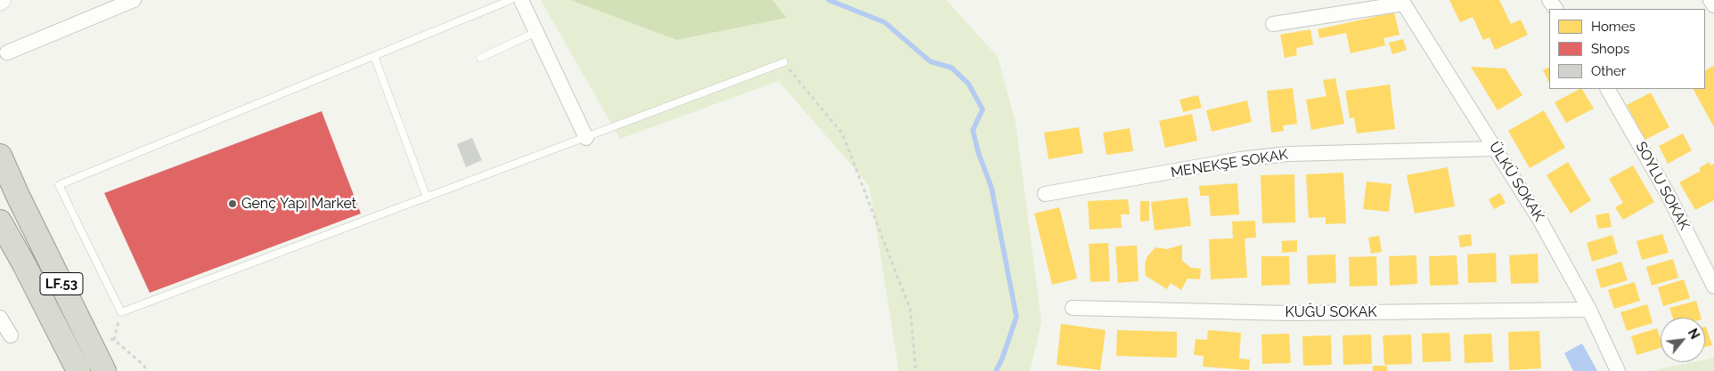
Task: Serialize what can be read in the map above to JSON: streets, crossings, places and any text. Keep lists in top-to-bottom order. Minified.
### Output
{"streets":{"highway":["LF.53"],"street":["MENEKŞE SOKAK","ÜLKÜ SOKAK","SOYLU SOKAK","KUĞU SOKAK"]},"crossings":[["MENEKŞE SOKAK","ÜLKÜ SOKAK"],["ÜLKÜ SOKAK","KUĞU SOKAK"]],"places":["Genç Yapı Market"],"legend":["Homes","Shops","Other"],"north":"top right"}
